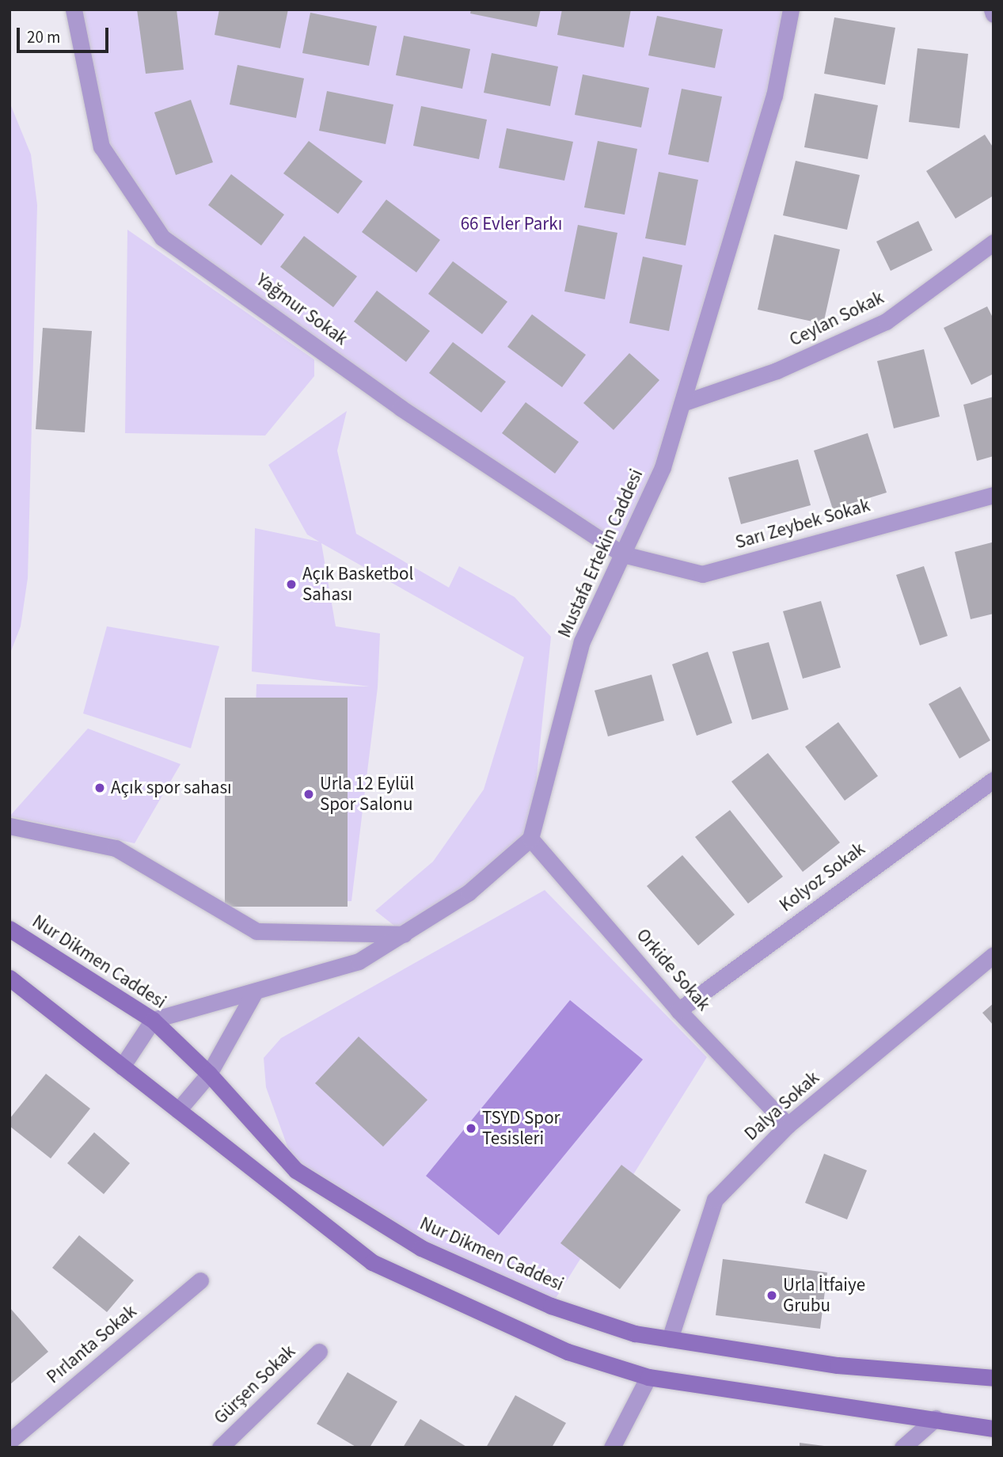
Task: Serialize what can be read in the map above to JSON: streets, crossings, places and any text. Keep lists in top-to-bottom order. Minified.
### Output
{"streets":{"main road":["Nur Dikmen Caddesi"],"street":["Yağmur Sokak","Ceylan Sokak","Sarı Zeybek Sokak","Mustafa Ertekin Caddesi","Kolyoz Sokak","Orkide Sokak","Dalya Sokak","Pırlanta Sokak","Gürşen Sokak"]},"crossings":[["Yağmur Sokak","Sarı Zeybek Sokak"],["Yağmur Sokak","Mustafa Ertekin Caddesi"],["Ceylan Sokak","Mustafa Ertekin Caddesi"],["Sarı Zeybek Sokak","Mustafa Ertekin Caddesi"],["Mustafa Ertekin Caddesi","Orkide Sokak"],["Kolyoz Sokak","Orkide Sokak"],["Nur Dikmen Caddesi","Dalya Sokak"],["Orkide Sokak","Dalya Sokak"]],"parks":["66 Evler Parkı"],"places":["Açık Basketbol Sahası","Açık spor sahası","Urla 12 Eylül Spor Salonu","TSYD Spor Tesisleri","Urla İtfaiye Grubu"],"scale_bar":"20 m"}
